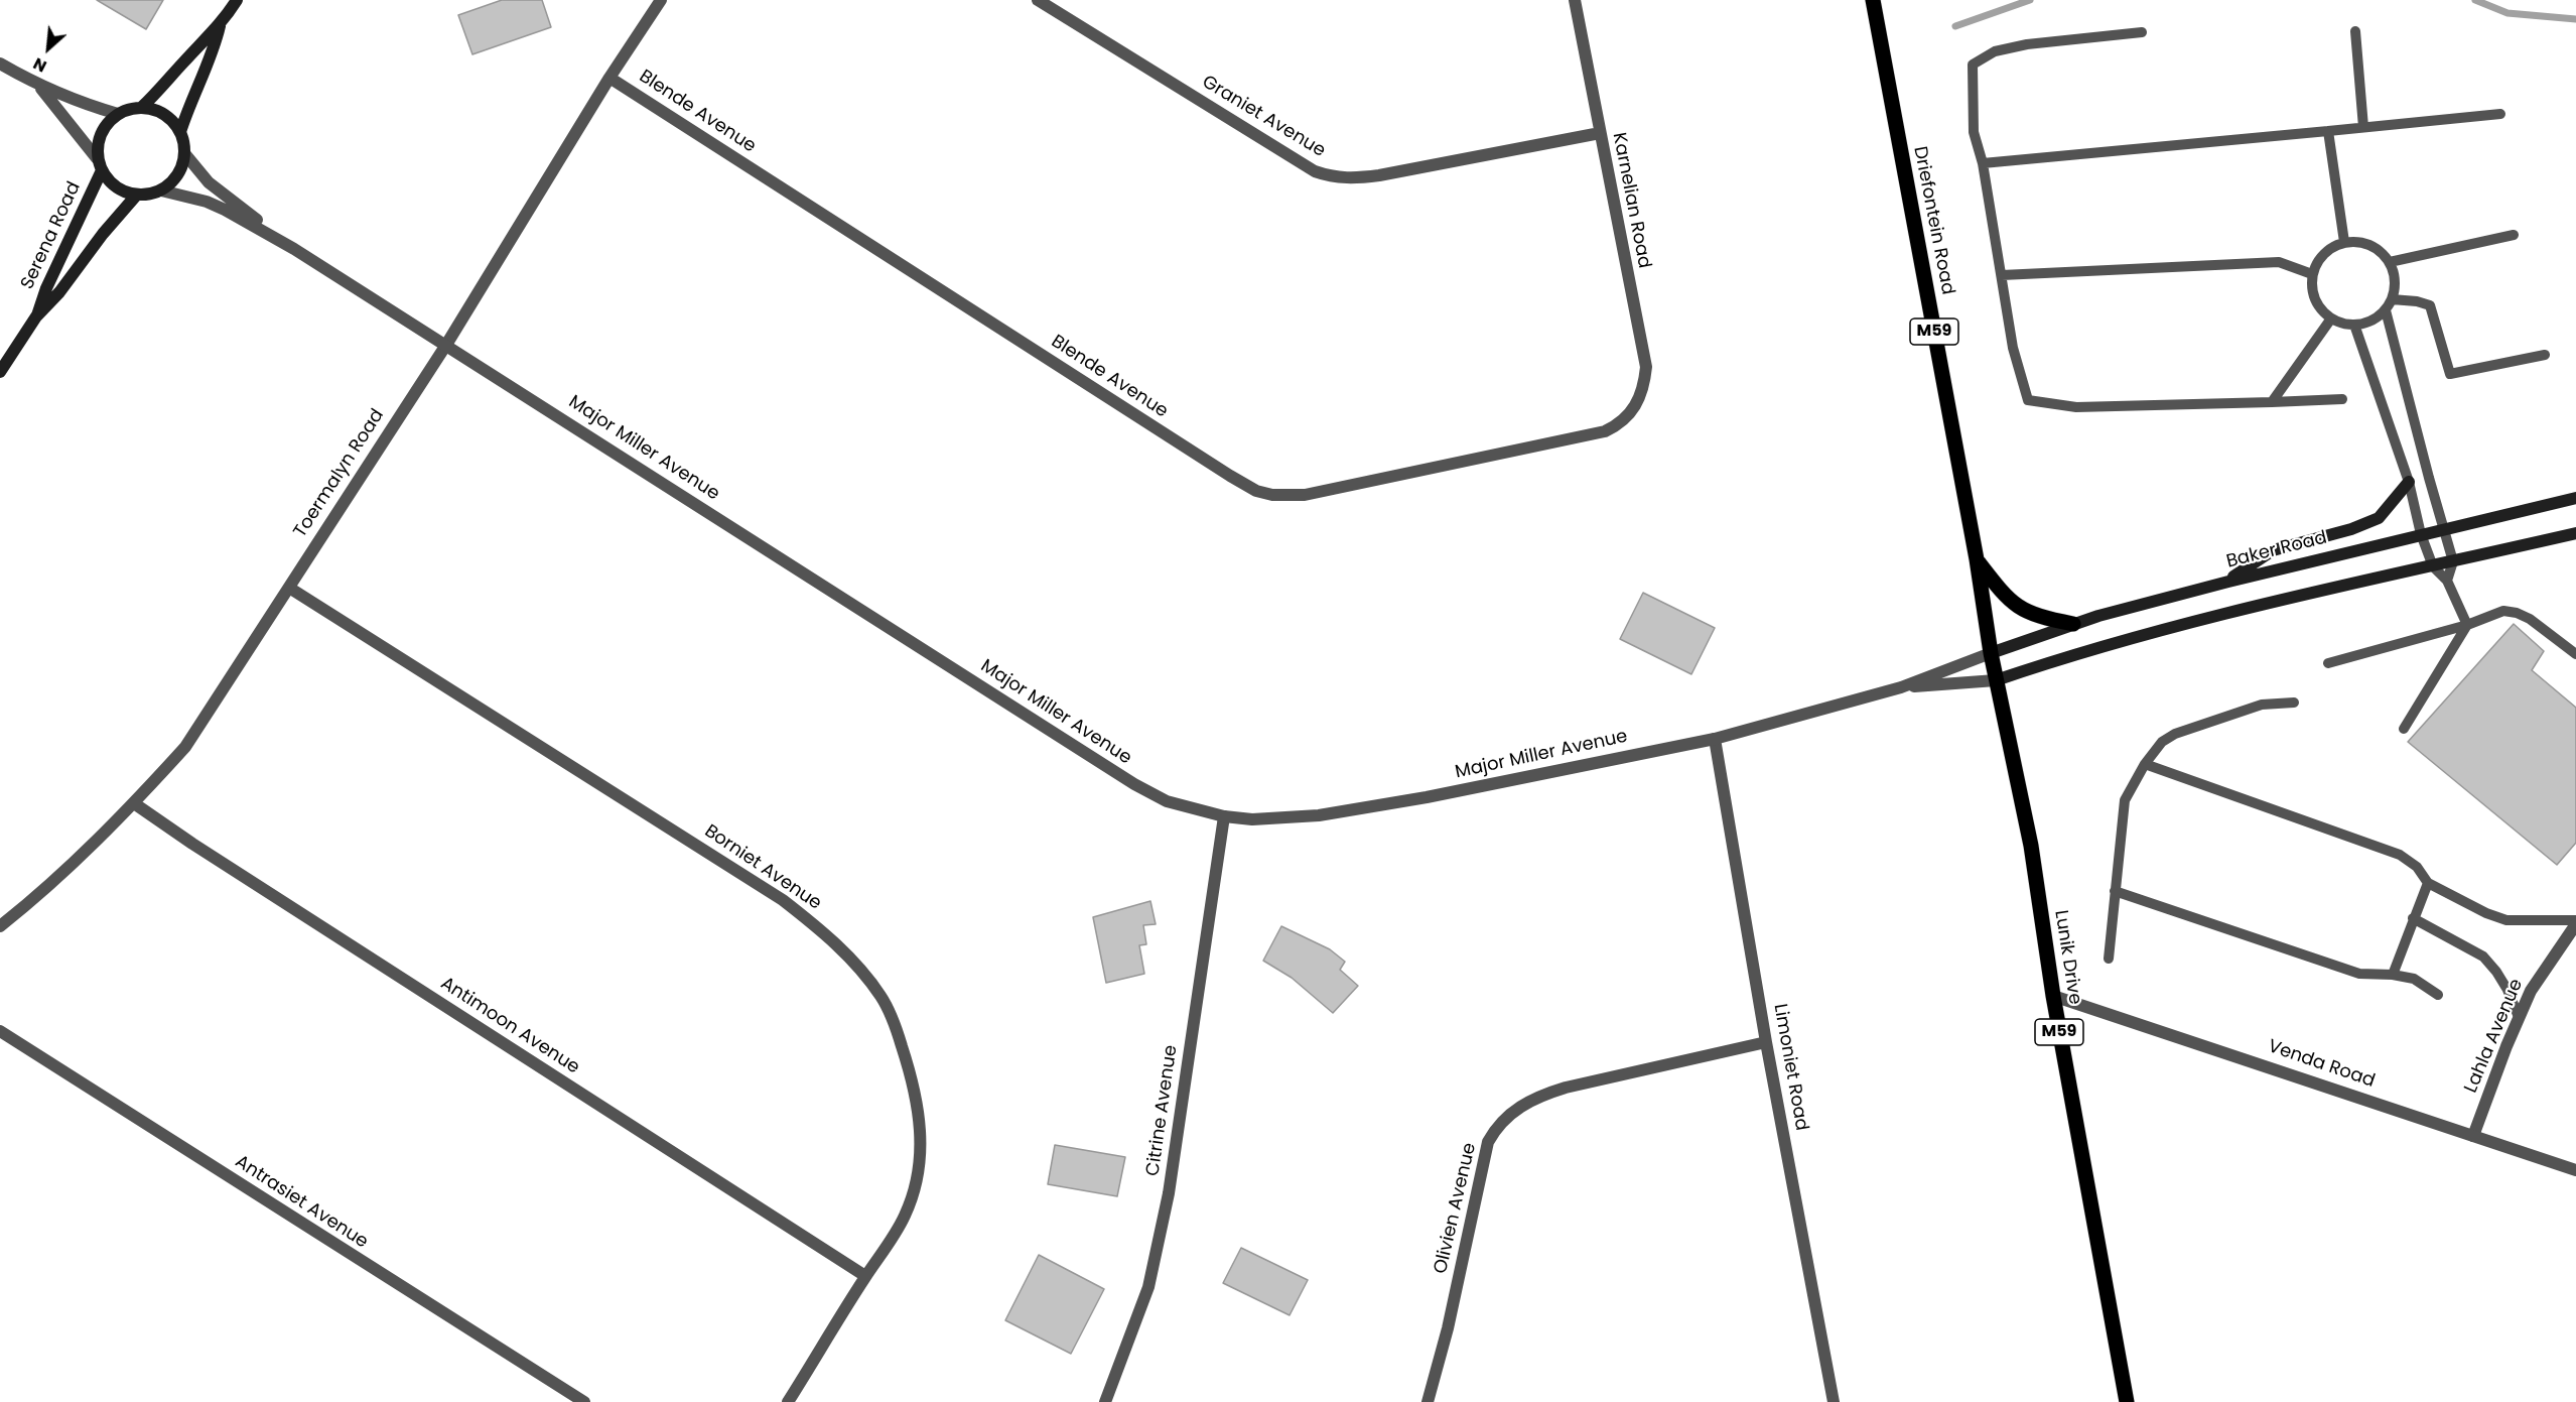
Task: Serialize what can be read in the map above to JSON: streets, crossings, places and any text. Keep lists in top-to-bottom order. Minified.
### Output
{"streets":{"main road":["Driefontein Road","Serena Road","M59","Baker Road","Lunik Drive"],"street":["Blende Avenue","Graniet Avenue","Karnelian Road","Major Miller Avenue","Toermalyn Road","Borniet Avenue","Antimoon Avenue","Lahla Avenue","Venda Road","Limoniet Road","Citrine Avenue","Antrasiet Avenue","Olivien Avenue"]},"crossings":[["Blende Avenue","Karnelian Road"],["Blende Avenue","Toermalyn Road"],["Graniet Avenue","Karnelian Road"],["Driefontein Road","Major Miller Avenue"],["Driefontein Road","Baker Road"],["Driefontein Road","Lunik Drive"],["Serena Road","Major Miller Avenue"],["Major Miller Avenue","Toermalyn Road"],["Major Miller Avenue","Baker Road"],["Major Miller Avenue","Lunik Drive"],["Major Miller Avenue","Limoniet Road"],["Major Miller Avenue","Citrine Avenue"],["Toermalyn Road","Borniet Avenue"],["Toermalyn Road","Antimoon Avenue"],["Baker Road","Lunik Drive"],["Borniet Avenue","Antimoon Avenue"],["Lunik Drive","Venda Road"],["Lahla Avenue","Venda Road"],["Limoniet Road","Olivien Avenue"]],"north":"bottom left"}
